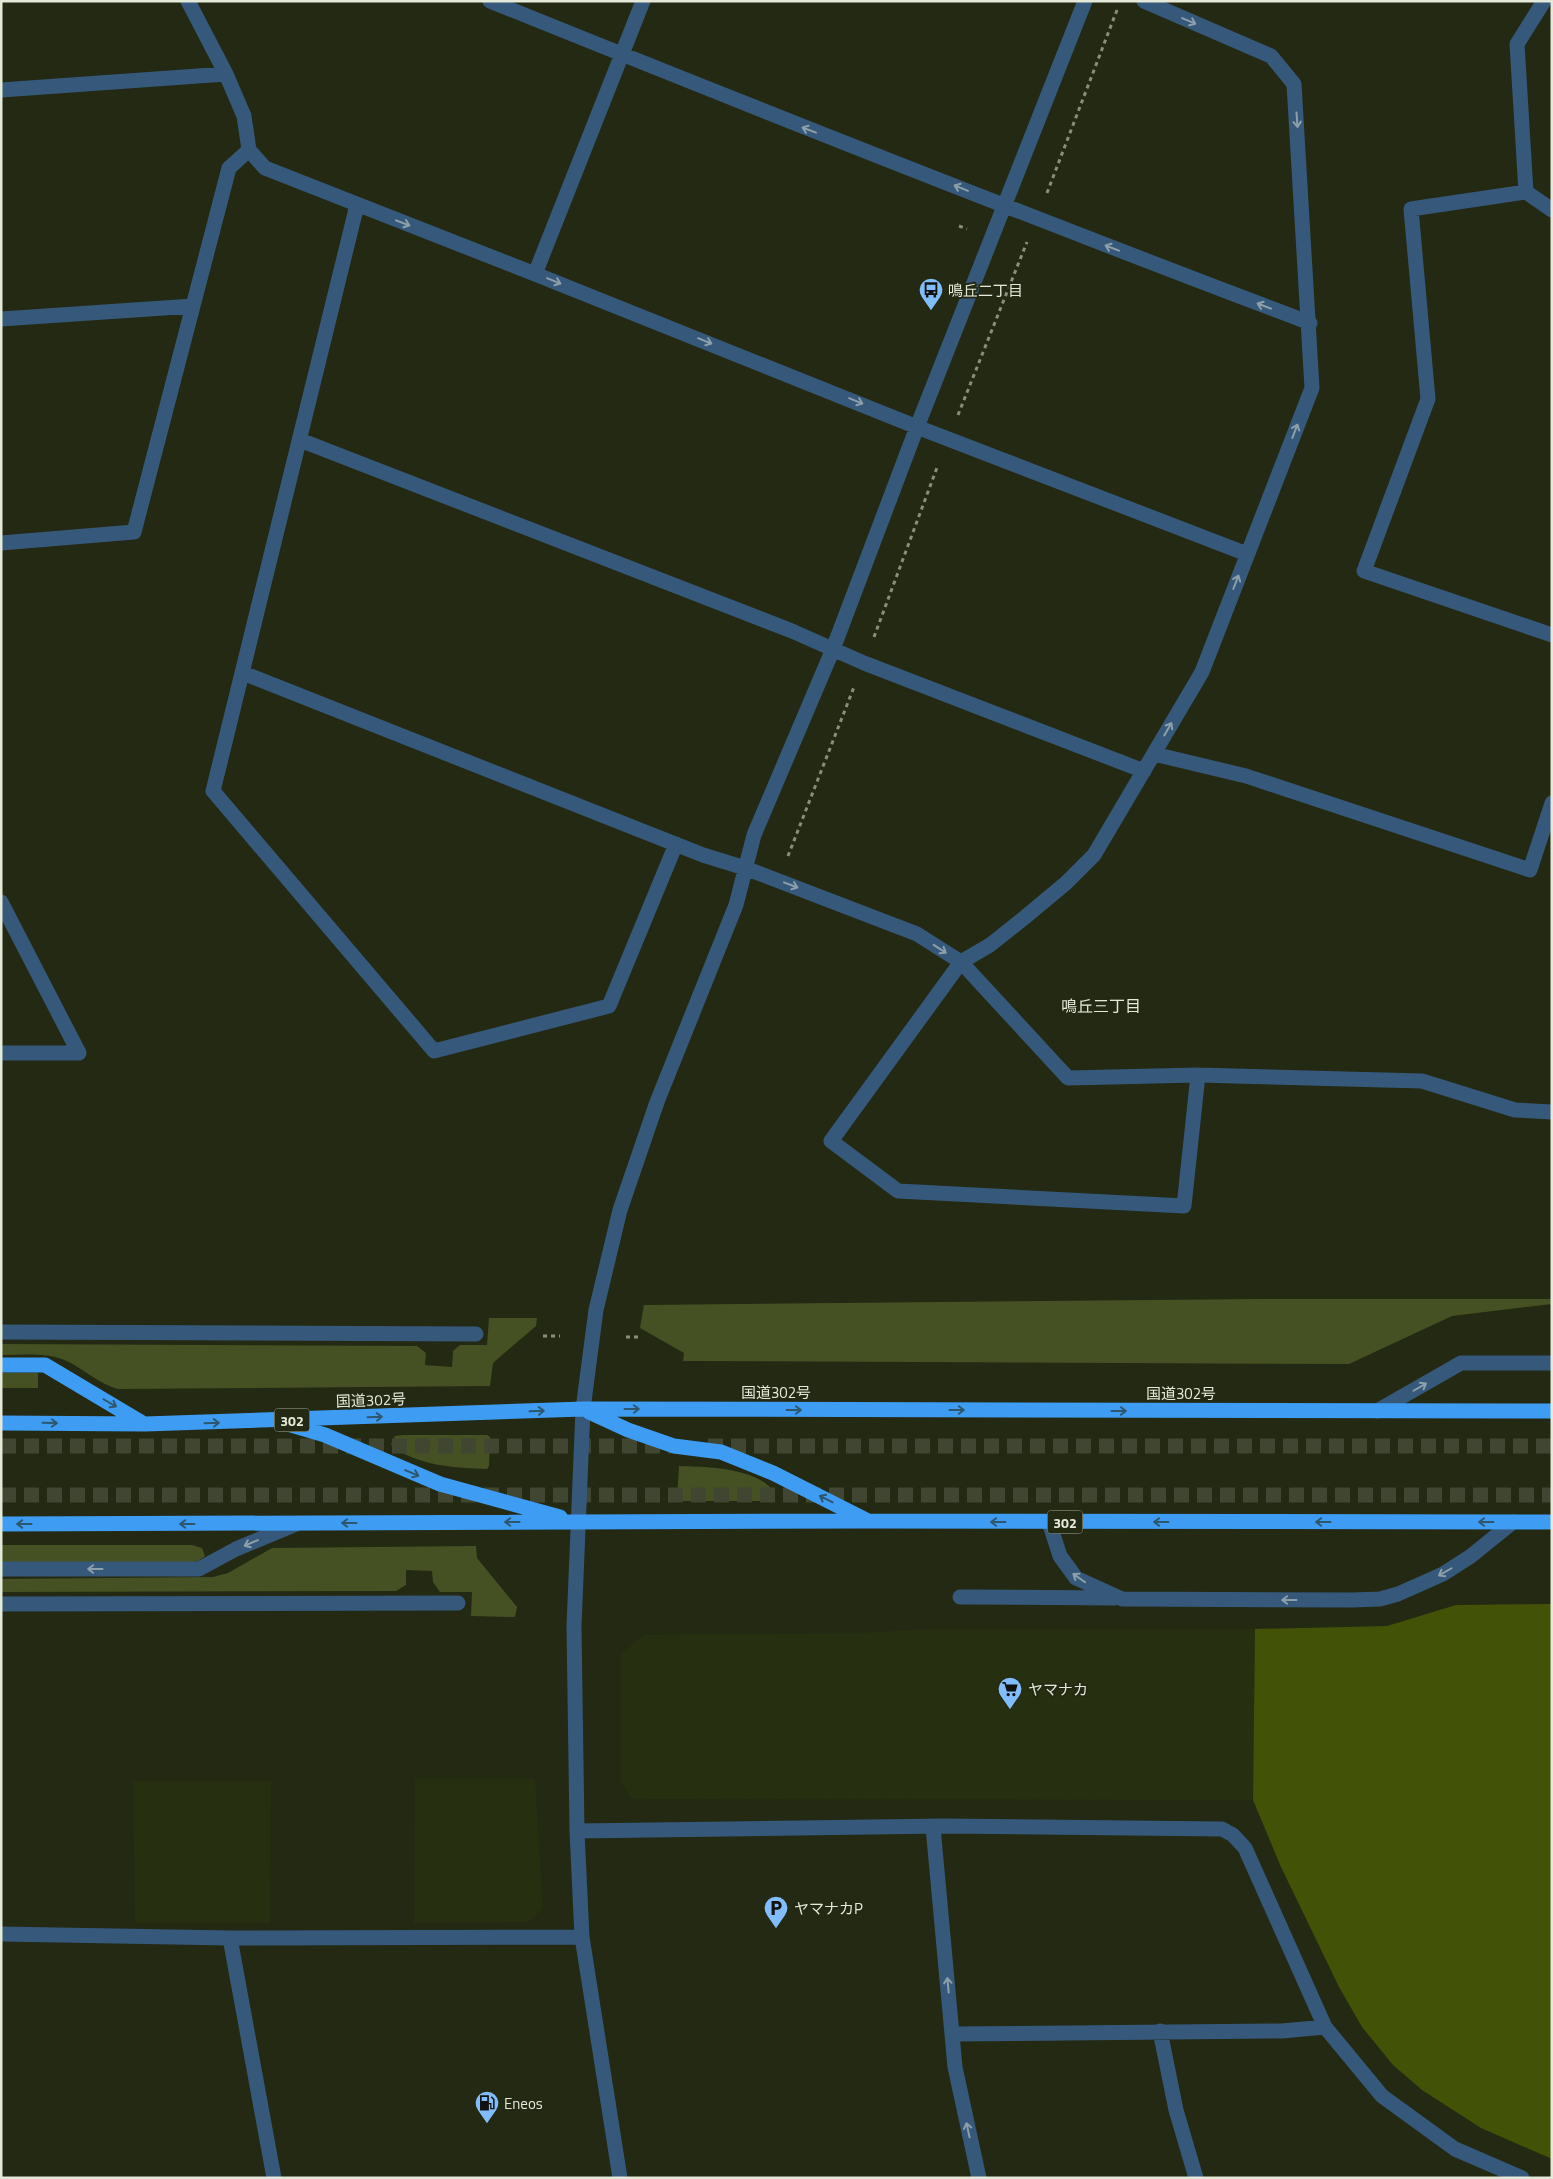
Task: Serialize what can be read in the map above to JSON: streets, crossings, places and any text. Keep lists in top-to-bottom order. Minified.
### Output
{"streets":{"highway":["国道302号","302"]},"districts":["鳴丘三丁目"],"places":{"bus stop":["鳴丘二丁目"],"supermarket":["ヤマナカ"],"parking":["ヤマナカP"],"fuel station":["Eneos"]}}
